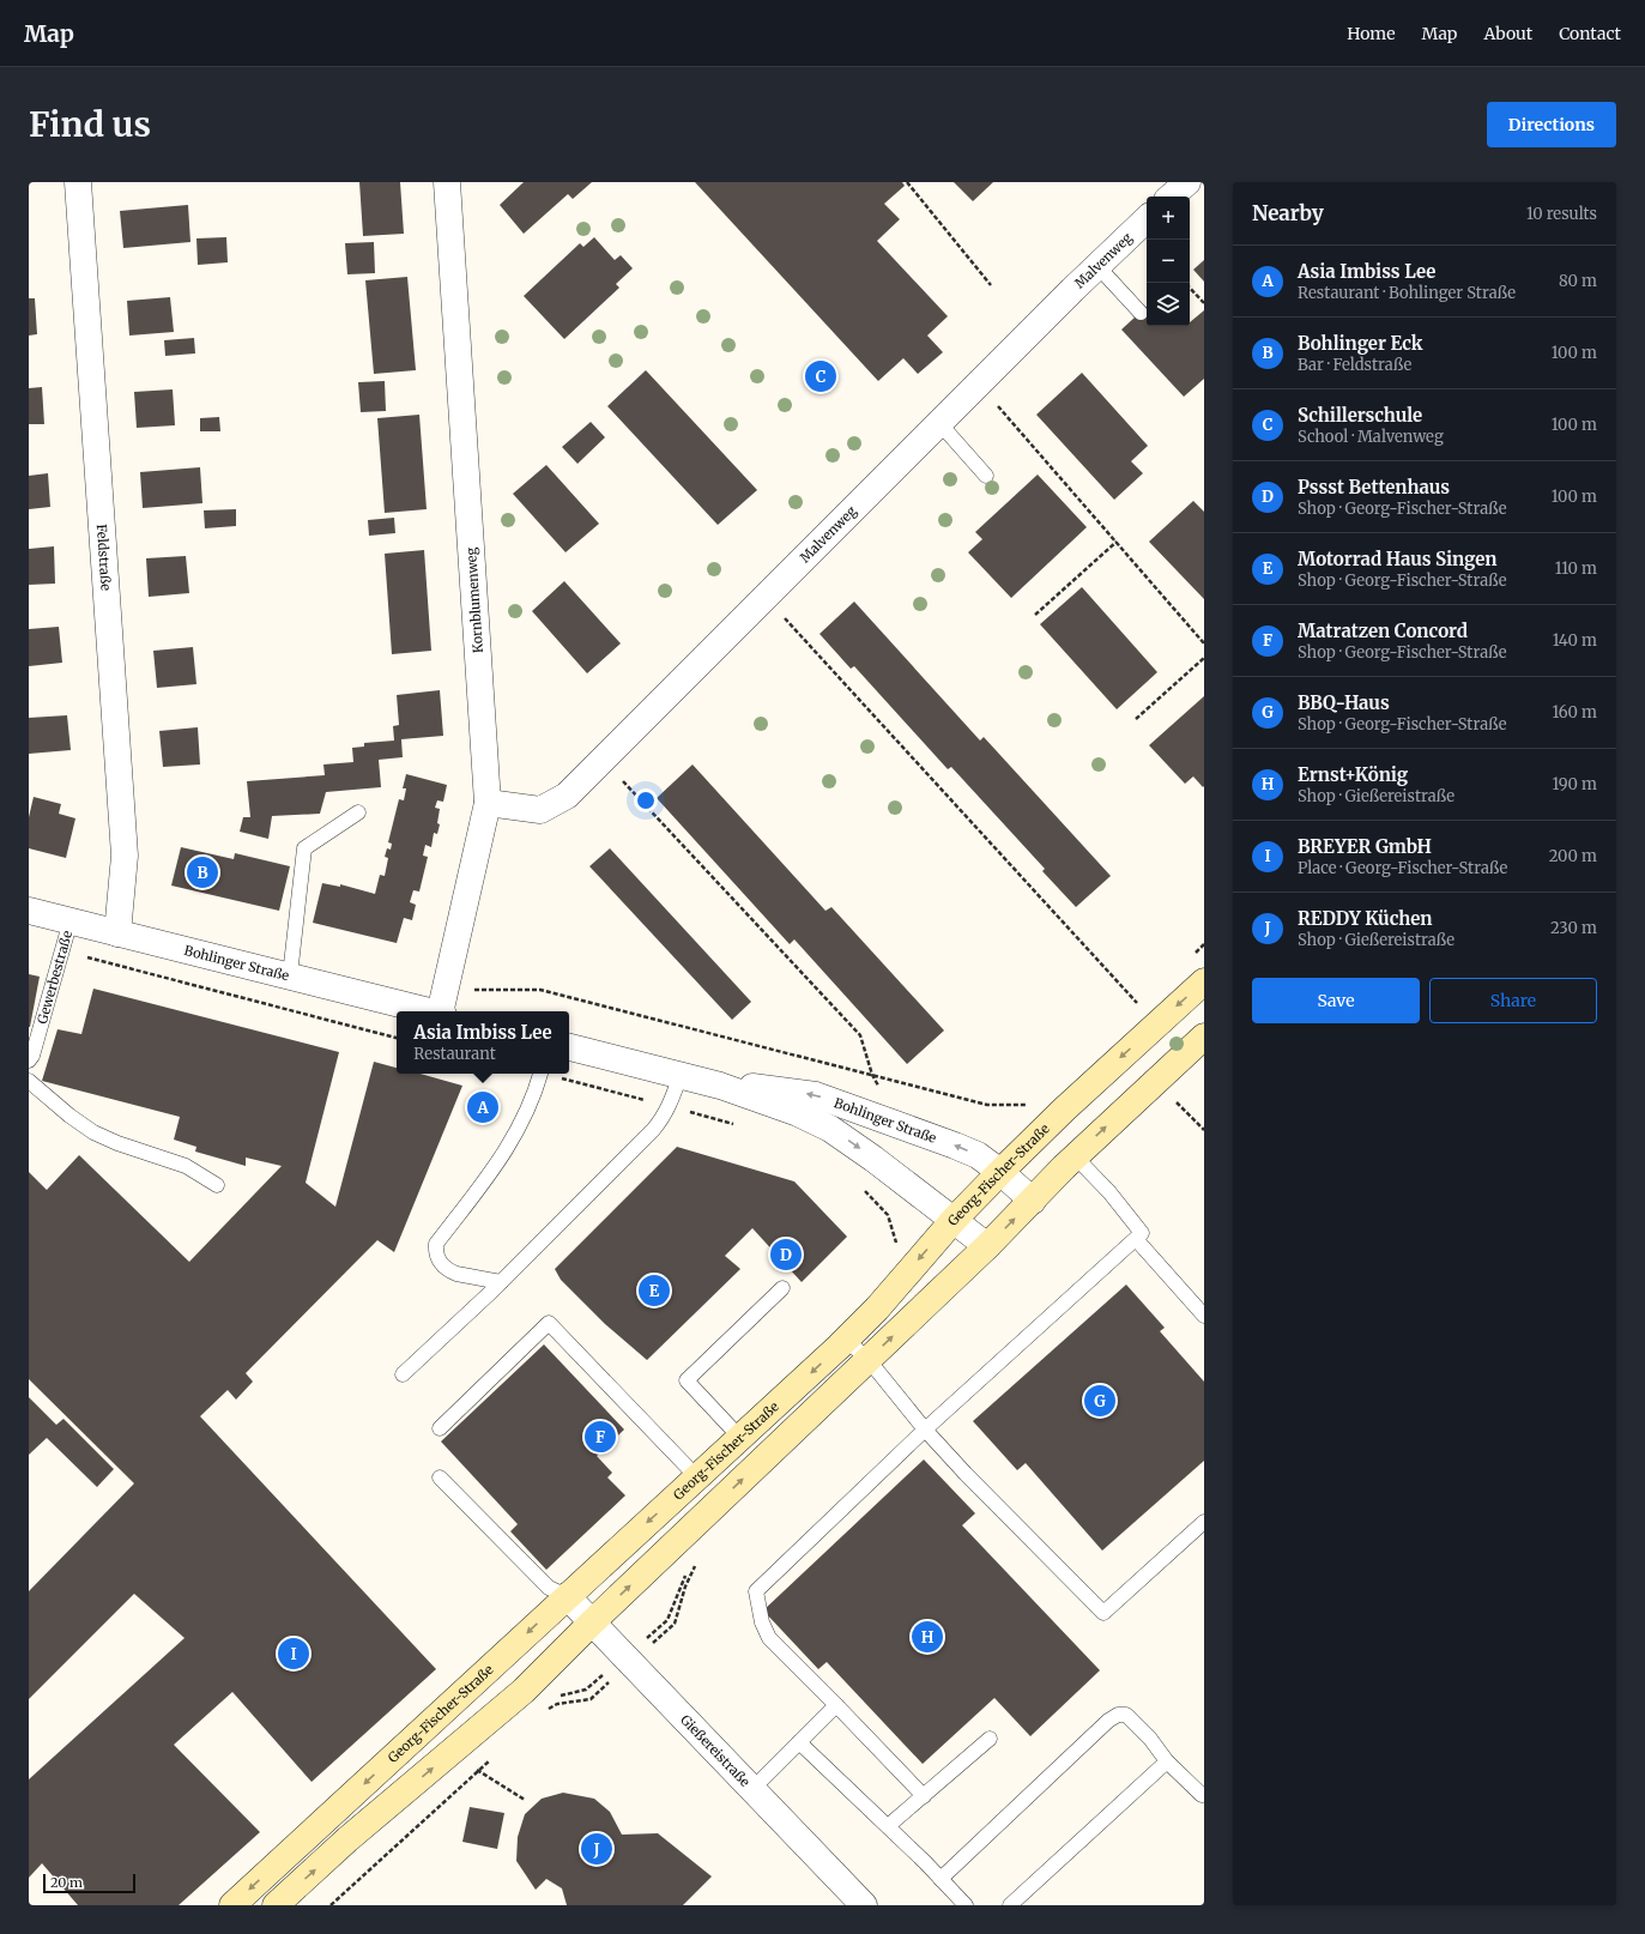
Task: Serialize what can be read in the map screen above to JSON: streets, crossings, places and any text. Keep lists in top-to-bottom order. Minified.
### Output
{"streets":{"main road":["Georg-Fischer-Straße"],"street":["Malvenweg","Feldstraße","Kornblumenweg","Bohlinger Straße","Gießereistraße"],"lane":["Gewerbestraße"]},"crossings":[["Malvenweg","Kornblumenweg"],["Feldstraße","Bohlinger Straße"],["Kornblumenweg","Bohlinger Straße"],["Bohlinger Straße","Gewerbestraße"],["Bohlinger Straße","Georg-Fischer-Straße"],["Georg-Fischer-Straße","Gießereistraße"]],"scale_bar":"20 m","page":{"header":"Map","nav":["Home","Map","About","Contact"],"buttons":["Directions",["Save","Share"]],"title":"Find us","heading":["Nearby","10 results"],"map_buttons":["+","−"],"list":[{"mark":"A","name":"Asia Imbiss Lee","note":"Restaurant · Bohlinger Straße","value":"80 m"},{"mark":"B","name":"Bohlinger Eck","note":"Bar · Feldstraße","value":"100 m"},{"mark":"C","name":"Schillerschule","note":"School · Malvenweg","value":"100 m"},{"mark":"D","name":"Pssst Bettenhaus","note":"Shop · Georg-Fischer-Straße","value":"100 m"},{"mark":"E","name":"Motorrad Haus Singen","note":"Shop · Georg-Fischer-Straße","value":"110 m"},{"mark":"F","name":"Matratzen Concord","note":"Shop · Georg-Fischer-Straße","value":"140 m"},{"mark":"G","name":"BBQ-Haus","note":"Shop · Georg-Fischer-Straße","value":"160 m"},{"mark":"H","name":"Ernst+König","note":"Shop · Gießereistraße","value":"190 m"},{"mark":"I","name":"BREYER GmbH","note":"Place · Georg-Fischer-Straße","value":"200 m"},{"mark":"J","name":"REDDY Küchen","note":"Shop · Gießereistraße","value":"230 m"}],"pins":["C","B","A","D","E","G","F","H","I","J"],"popup":["Asia Imbiss Lee","Restaurant"],"scale":"20 m"}}
